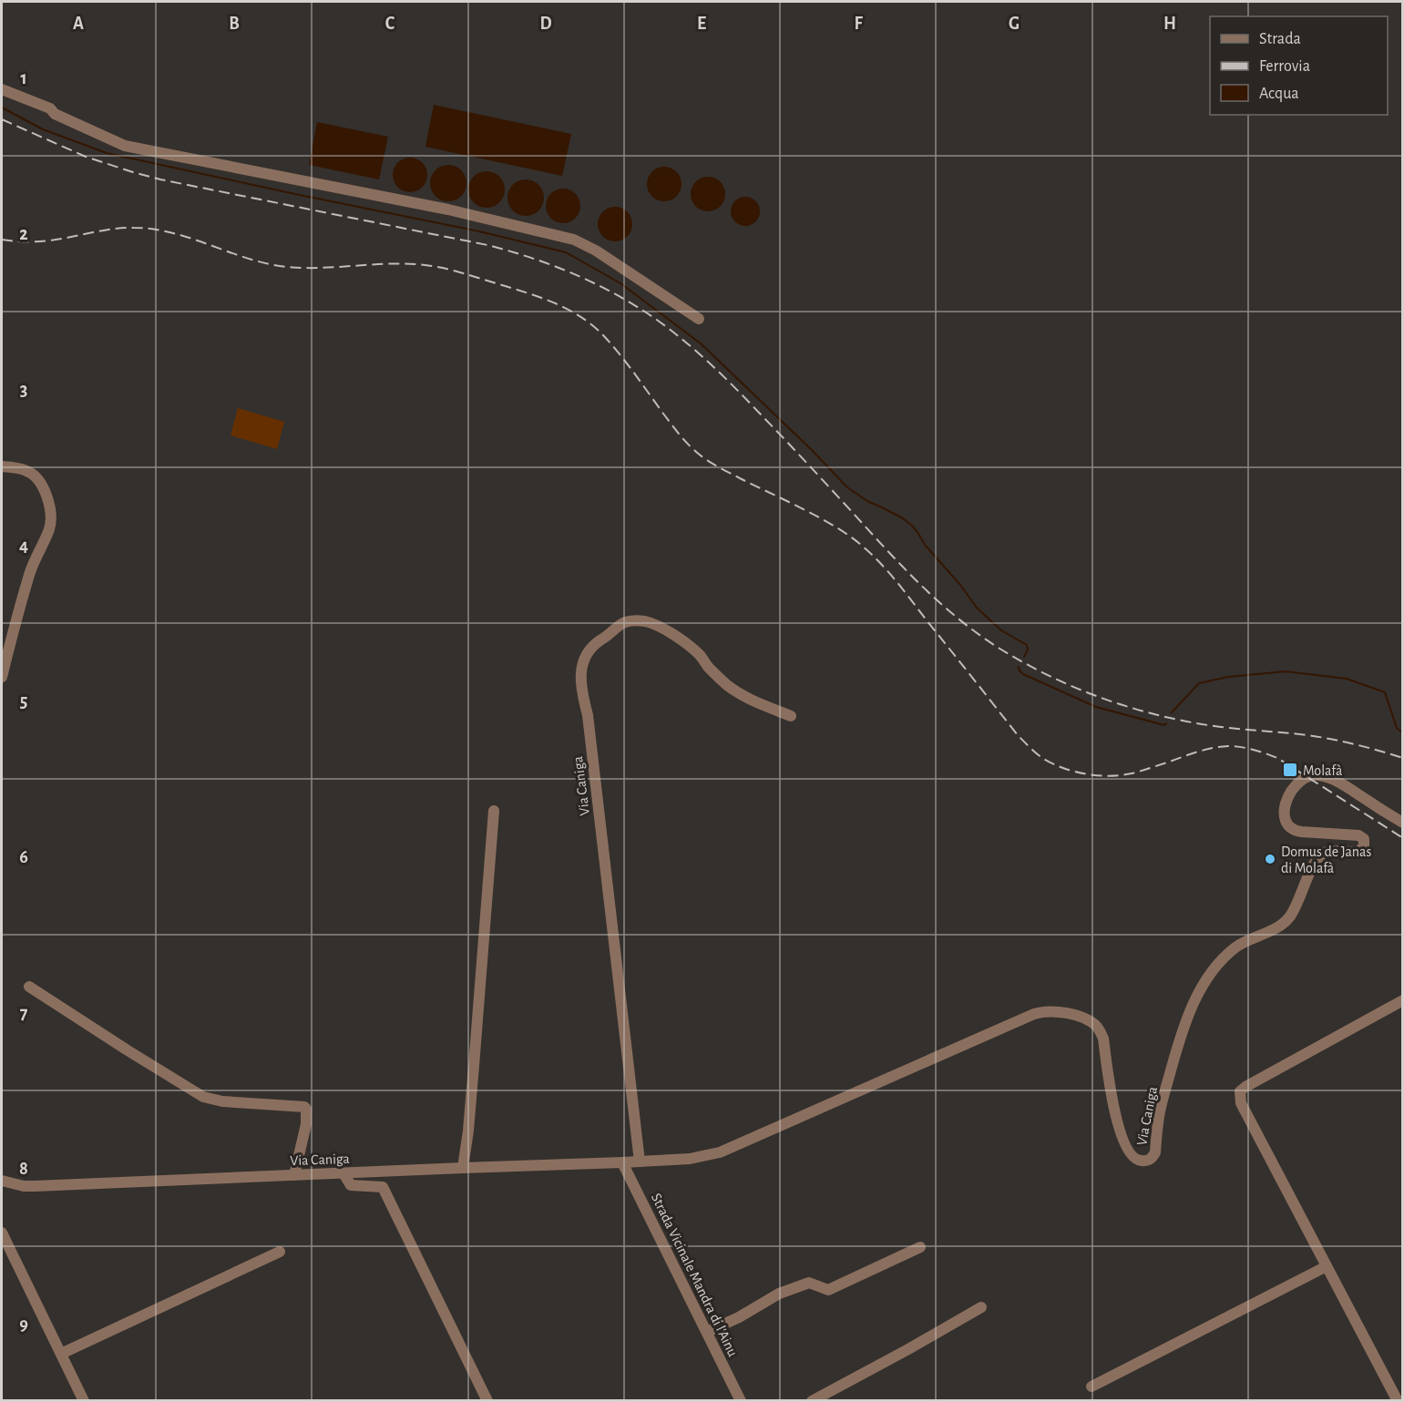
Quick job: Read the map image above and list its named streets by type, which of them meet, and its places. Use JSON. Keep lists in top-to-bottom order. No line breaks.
{"streets":{"street":["Via Caniga","Strada Vicinale Mandra di l'Ainu"]},"crossings":[["Via Caniga","Strada Vicinale Mandra di l'Ainu"]],"places":{"transit":["Molafà"],"other":["Domus de Janas di Molafà"]},"legend":["Strada","Ferrovia","Acqua"],"grid":{"columns":["A","B","C","D","E","F","G","H"],"rows":["1","2","3","4","5","6","7","8","9"]}}
